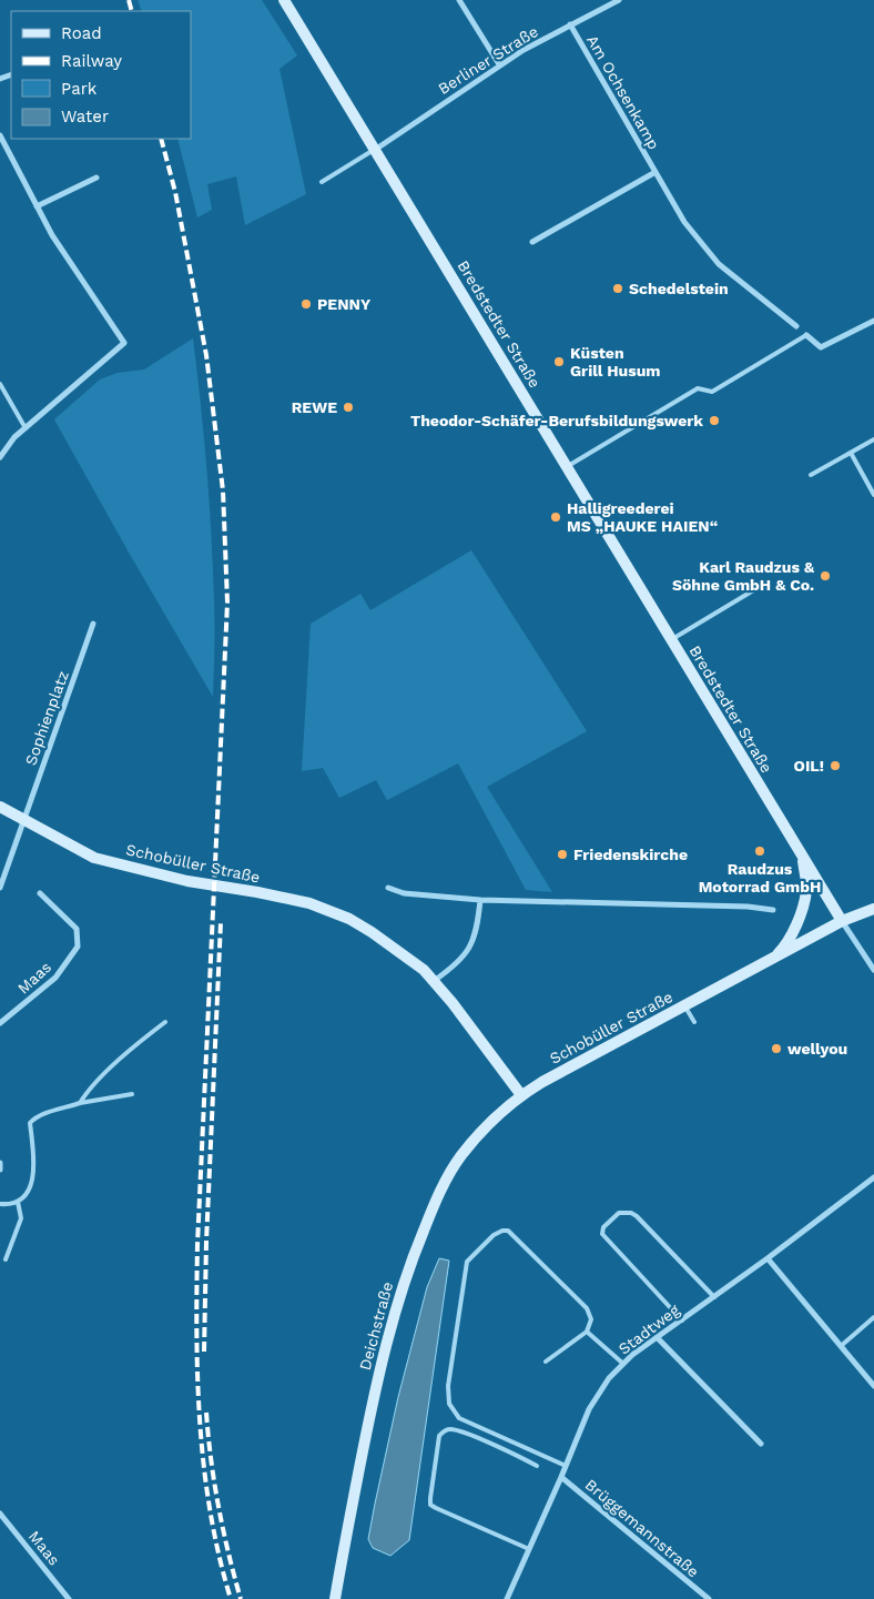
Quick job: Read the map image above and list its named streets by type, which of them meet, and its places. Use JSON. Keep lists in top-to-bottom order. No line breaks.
{"streets":{"main road":["Bredstedter Straße","Schobüller Straße","Deichstraße"],"street":["Berliner Straße","Am Ochsenkamp","Sophienplatz","Maas","Stadtweg","Brüggemannstraße"]},"crossings":[["Berliner Straße","Am Ochsenkamp"],["Berliner Straße","Bredstedter Straße"],["Bredstedter Straße","Schobüller Straße"],["Sophienplatz","Schobüller Straße"],["Schobüller Straße","Deichstraße"],["Stadtweg","Brüggemannstraße"]],"places":["Schedelstein","PENNY","Küsten Grill Husum","REWE","Theodor-Schäfer-Berufsbildungswerk","Halligreederei MS „HAUKE HAIEN“","Karl Raudzus & Söhne GmbH & Co.","OIL!","Raudzus Motorrad GmbH","Friedenskirche","wellyou"],"legend":["Road","Railway","Park","Water"]}
